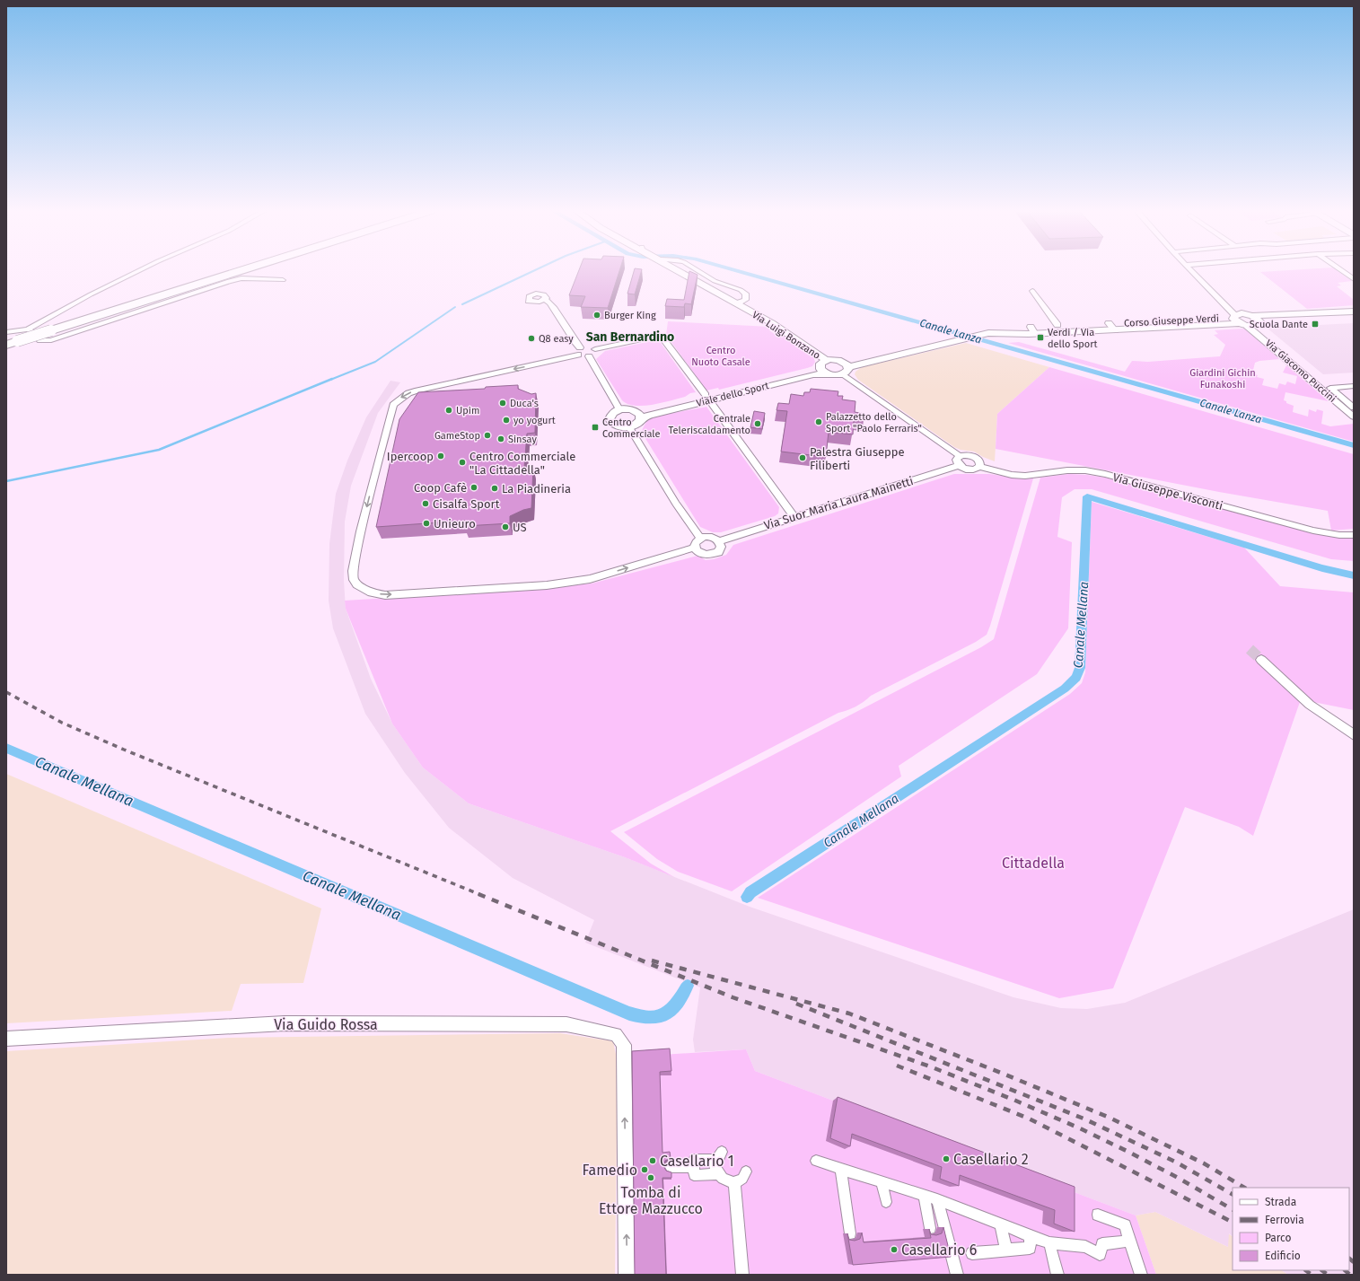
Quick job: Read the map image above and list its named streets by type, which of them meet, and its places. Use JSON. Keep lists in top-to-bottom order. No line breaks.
{"streets":{"street":["Corso Giuseppe Verdi","Via Luigi Bonzano","Via Giacomo Puccini","Viale dello Sport","Via Giuseppe Visconti","Via Suor Maria Laura Mainetti","Via Guido Rossa"]},"crossings":[["Corso Giuseppe Verdi","Via Giacomo Puccini"],["Corso Giuseppe Verdi","Viale dello Sport"],["Via Luigi Bonzano","Viale dello Sport"],["Via Giuseppe Visconti","Via Suor Maria Laura Mainetti"]],"districts":["San Bernardino"],"water":["Canale Lanza","Canale Mellana"],"parks":["Centro Nuoto Casale","Giardini Gichin Funakoshi","Cittadella"],"places":{"other":["Burger King","Q8 easy","Duca's","Upim","yo yogurt","Palazzetto dello Sport \"Paolo Ferraris\"","Centrale Teleriscaldamento","GameStop","Sinsay","Ipercoop","Palestra Giuseppe Filiberti","Centro Commerciale \"La Cittadella\"","Coop Cafè","La Piadineria","Cisalfa Sport","Unieuro","US","Casellario 2","Casellario 1","Famedio","Tomba di Ettore Mazzucco","Casellario 6"],"transit":["Scuola Dante","Verdi / Via dello Sport","Centro Commerciale"]},"legend":["Strada","Ferrovia","Parco","Edificio"]}
